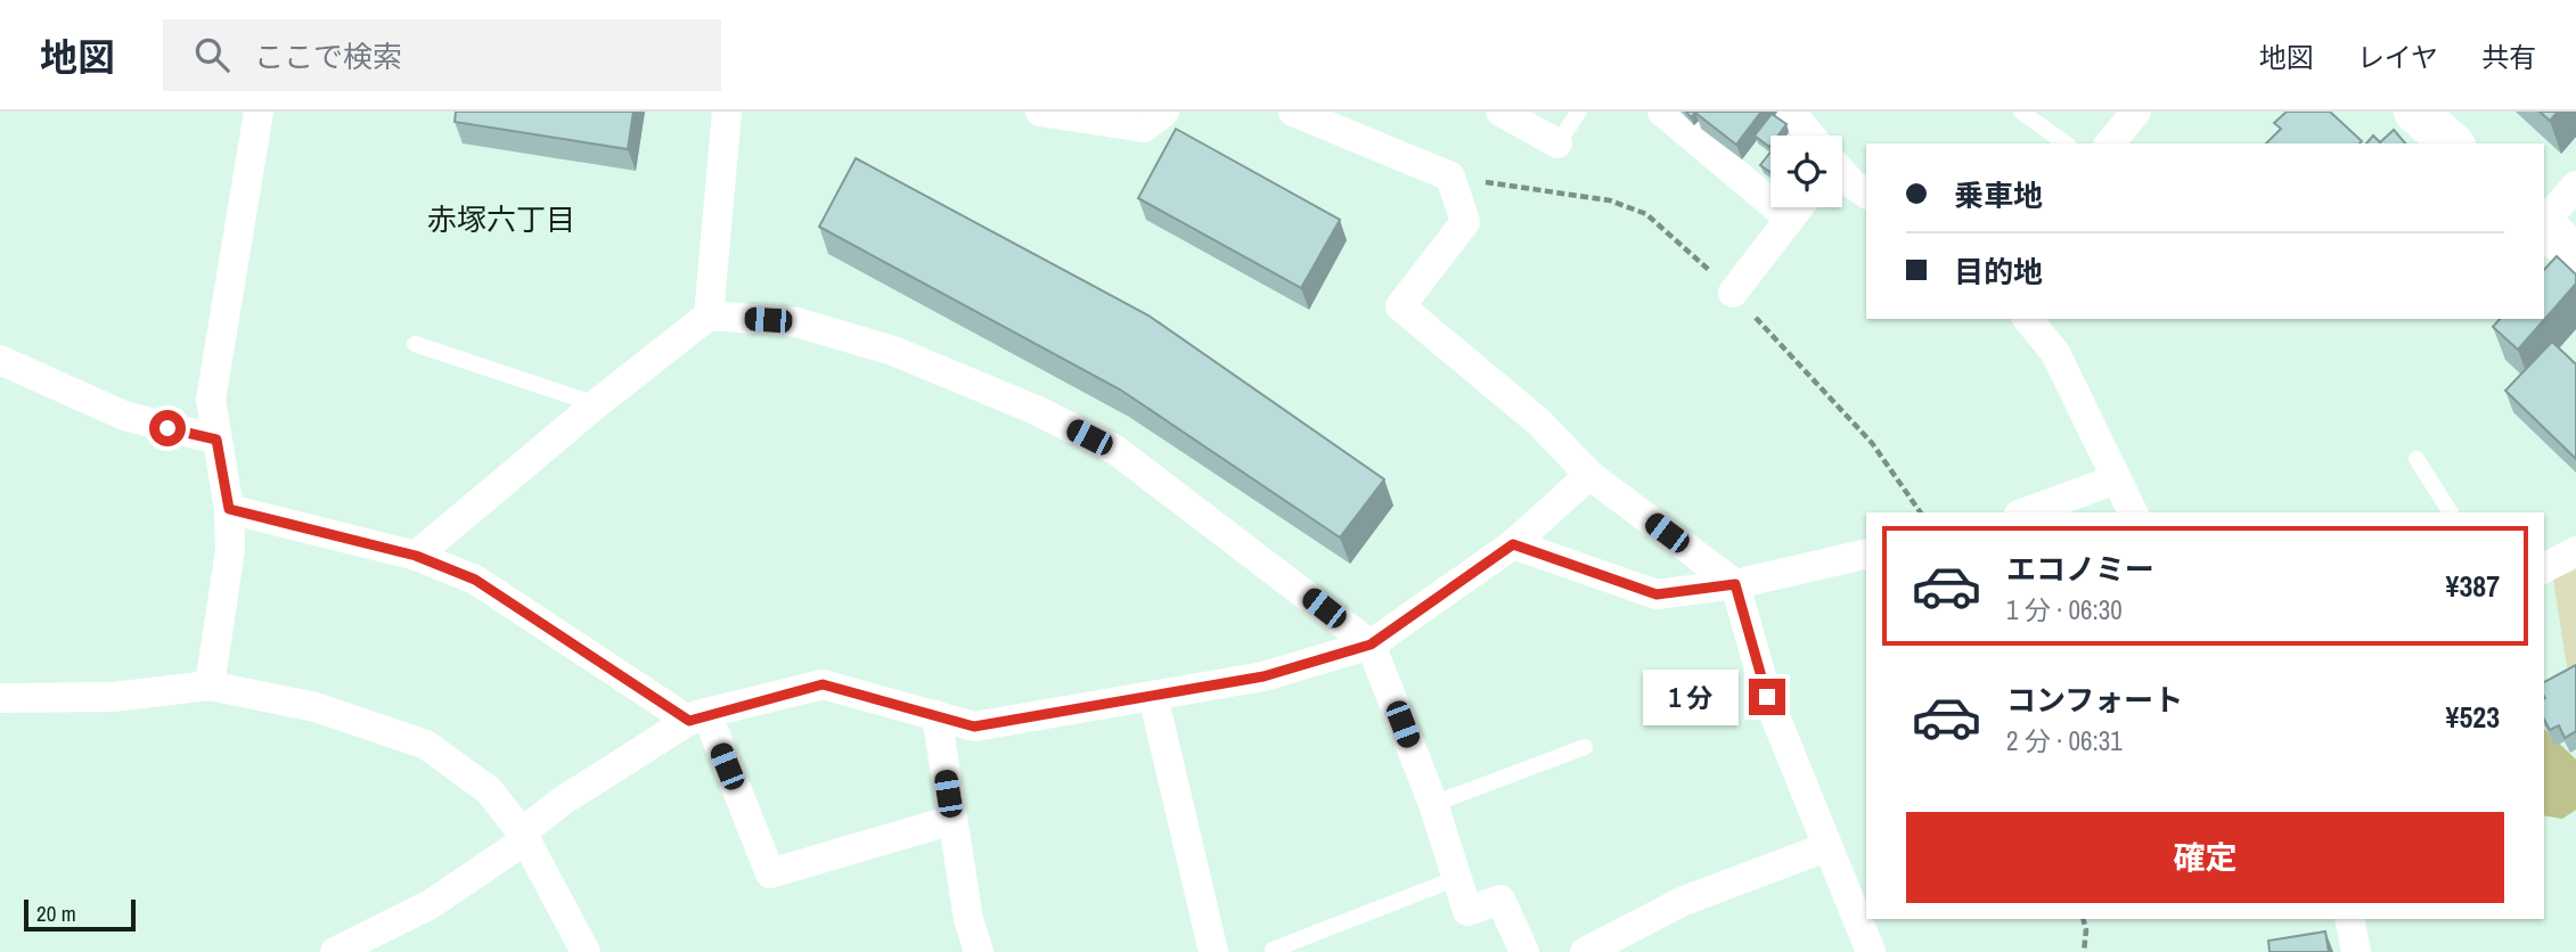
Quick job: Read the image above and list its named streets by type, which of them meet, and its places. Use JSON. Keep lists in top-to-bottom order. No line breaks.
{"districts":["赤塚六丁目"],"scale_bar":"20 m","page":{"header":"地図","search":"ここで検索","nav":["地図","レイヤ","共有"],"banner":["乗車地","目的地"],"list":[{"name":"エコノミー","note":"1 分 · 06:30","value":"¥387"},{"name":"コンフォート","note":"2 分 · 06:31","value":"¥523"}],"bubble":"1 分","buttons":"確定","scale":"20 m"}}
